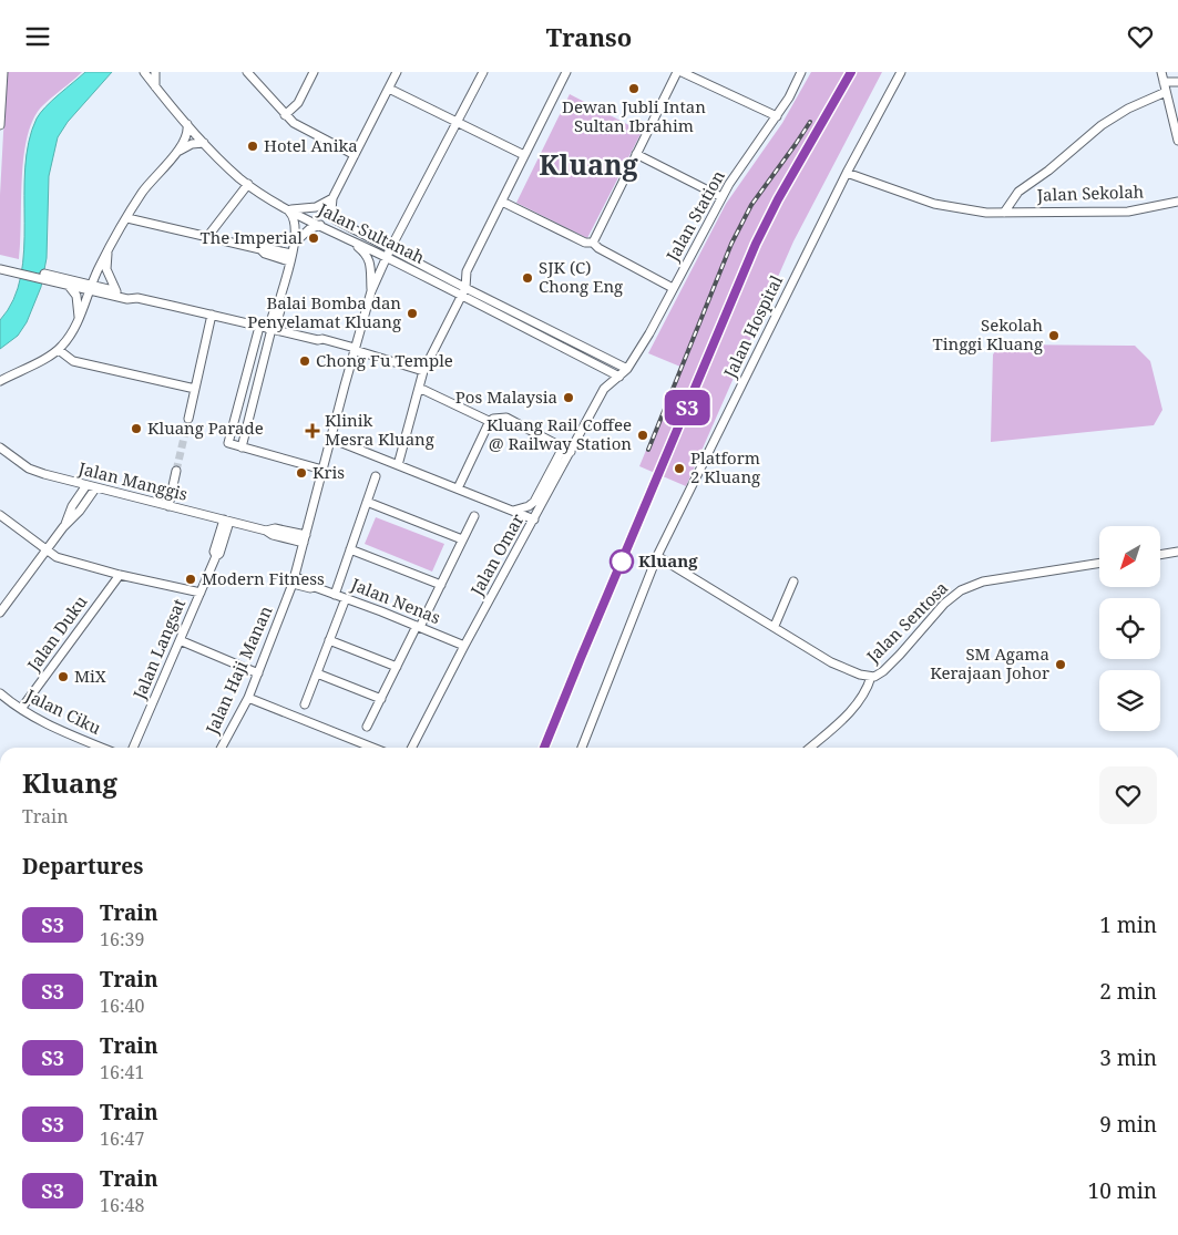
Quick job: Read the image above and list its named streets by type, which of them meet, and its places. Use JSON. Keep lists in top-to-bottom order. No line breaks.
{"streets":{"street":["Jalan Sekolah","Jalan Station","Jalan Sultanah","Jalan Hospital","Jalan Manggis","Jalan Omar","Jalan Nenas","Jalan Sentosa","Jalan Duku","Jalan Langsat","Jalan Haji Manan","Jalan Ciku"]},"crossings":[["Jalan Sekolah","Jalan Hospital"],["Jalan Station","Jalan Sultanah"],["Jalan Station","Jalan Omar"],["Jalan Sultanah","Jalan Omar"],["Jalan Sultanah","Jalan Haji Manan"],["Jalan Hospital","Jalan Sentosa"],["Jalan Manggis","Jalan Langsat"],["Jalan Manggis","Jalan Haji Manan"],["Jalan Omar","Jalan Nenas"],["Jalan Nenas","Jalan Haji Manan"],["Jalan Duku","Jalan Ciku"]],"districts":["Kluang"],"places":{"other":["Dewan Jubli Intan Sultan Ibrahim","Hotel Anika","The Imperial","SJK (C) Chong Eng","Balai Bomba dan Penyelamat Kluang","Sekolah Tinggi Kluang","Chong Fu Temple","Pos Malaysia","Kluang Parade","Kluang Rail Coffee @ Railway Station","Platform 2 Kluang","Kris","Kluang","Modern Fitness","SM Agama Kerajaan Johor","MiX"],"health":["Klinik Mesra Kluang"]},"north":"bottom left","page":{"header":"Transo","on_map":"S3","heading":[["Kluang","Train"],"Departures"],"list":[{"mark":"S3","name":"Train","note":"16:39","value":"1 min"},{"mark":"S3","name":"Train","note":"16:40","value":"2 min"},{"mark":"S3","name":"Train","note":"16:41","value":"3 min"},{"mark":"S3","name":"Train","note":"16:47","value":"9 min"},{"mark":"S3","name":"Train","note":"16:48","value":"10 min"}]}}
